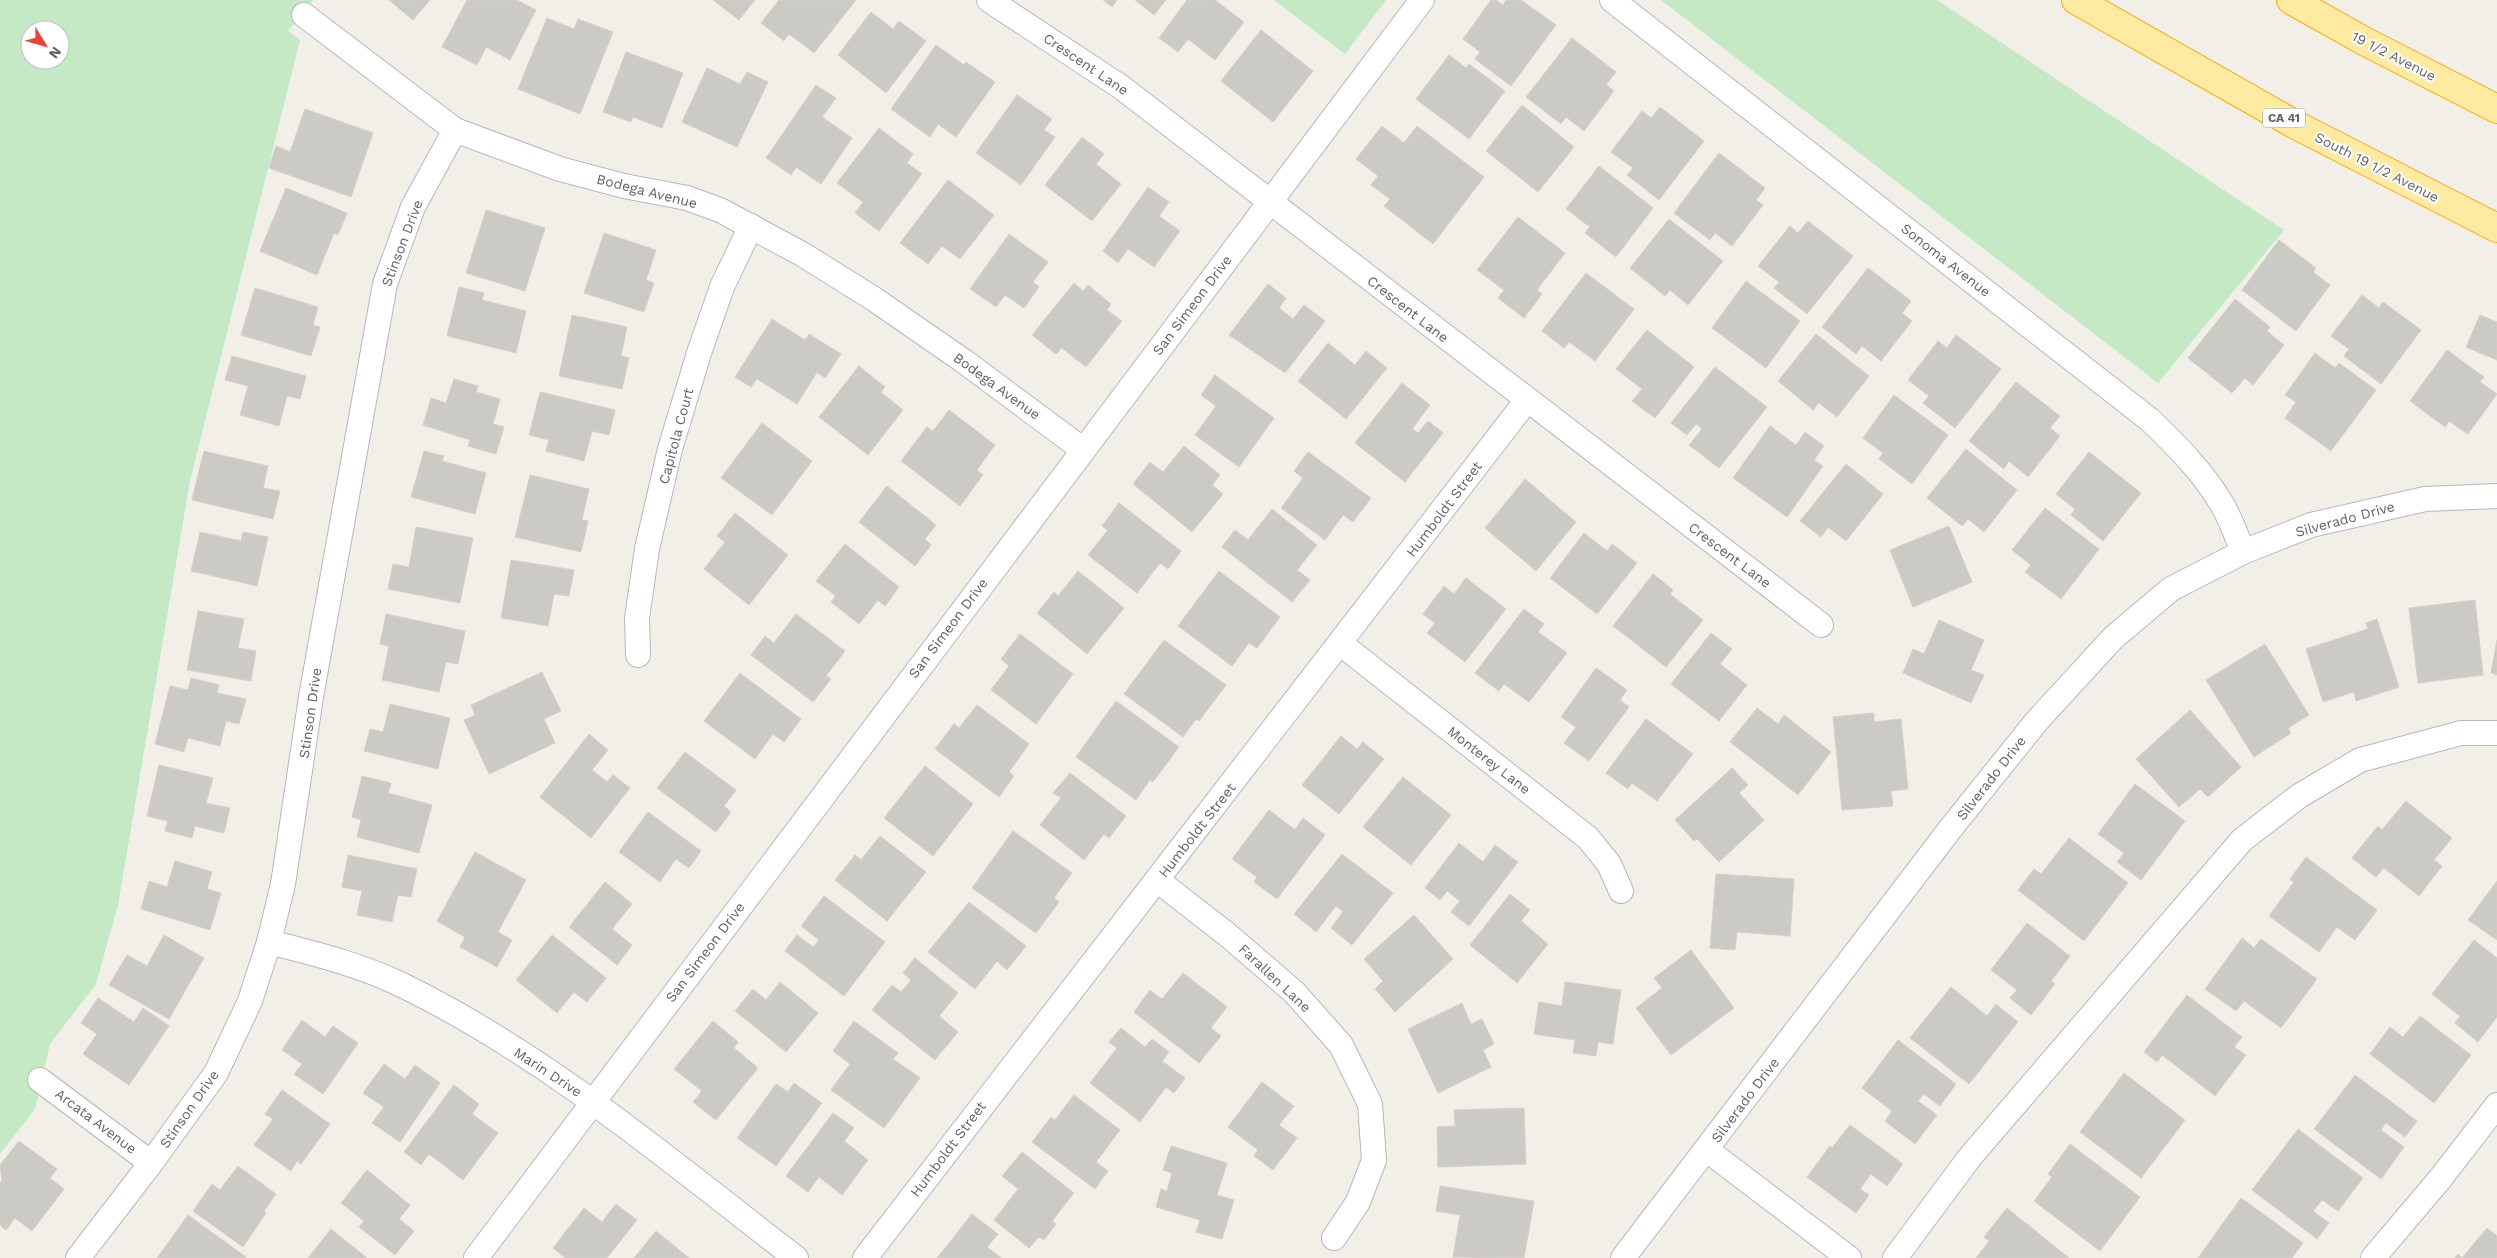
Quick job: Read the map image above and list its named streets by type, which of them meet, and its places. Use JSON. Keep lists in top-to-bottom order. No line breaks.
{"streets":{"highway":["19 1/2 Avenue","CA 41","South 19 1/2 Avenue"],"street":["Crescent Lane","Bodega Avenue","Stinson Drive","Sonoma Avenue","San Simeon Drive","Capitola Court","Humboldt Street","Silverado Drive","Monterey Lane","Farallen Lane","Marin Drive","Arcata Avenue"]},"crossings":[["Crescent Lane","San Simeon Drive"],["Crescent Lane","Humboldt Street"],["Bodega Avenue","Stinson Drive"],["Bodega Avenue","San Simeon Drive"],["Bodega Avenue","Capitola Court"],["Stinson Drive","Marin Drive"],["Stinson Drive","Arcata Avenue"],["Sonoma Avenue","Silverado Drive"],["San Simeon Drive","Marin Drive"],["Humboldt Street","Monterey Lane"],["Humboldt Street","Farallen Lane"]],"north":"bottom right"}
